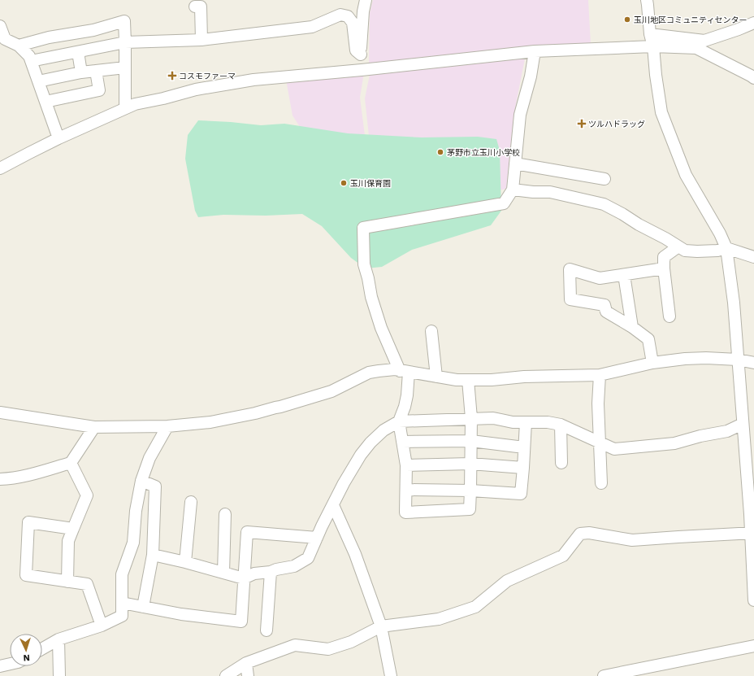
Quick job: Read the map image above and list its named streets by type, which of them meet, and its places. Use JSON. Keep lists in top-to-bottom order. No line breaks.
{"places":{"other":["玉川地区コミュニティセンター","茅野市立玉川小学校","玉川保育園"],"health":["コスモファーマ","ツルハドラッグ"]},"north":"bottom"}
